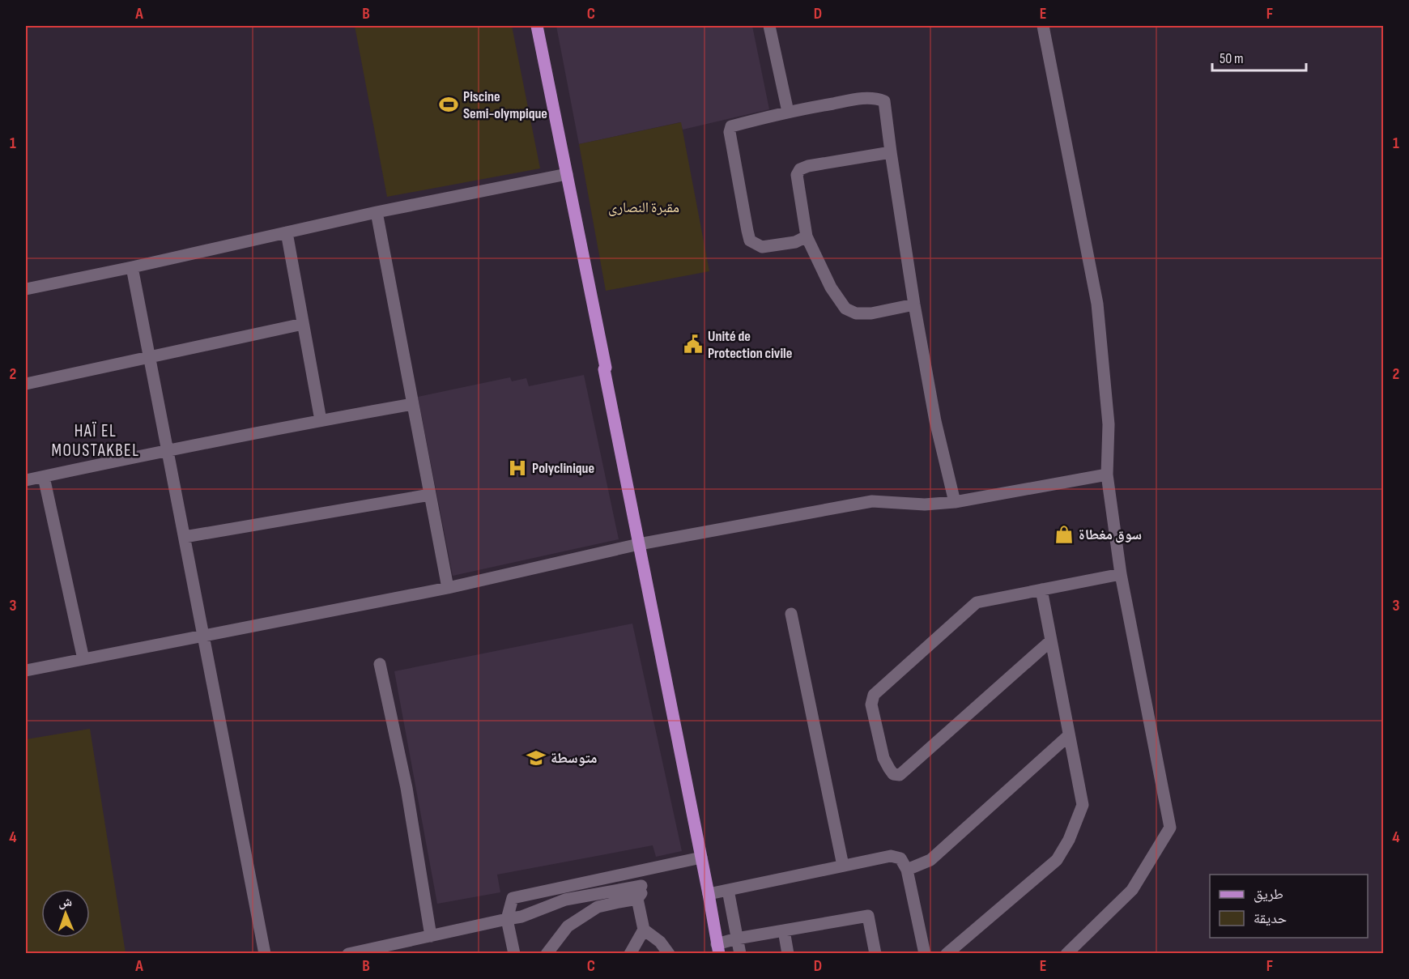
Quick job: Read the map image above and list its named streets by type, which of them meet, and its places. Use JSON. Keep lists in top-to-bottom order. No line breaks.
{"districts":["HAÏ EL MOUSTAKBEL"],"parks":["مقبرة النصارى"],"places":{"sports":["Piscine Semi-olympique"],"public building":["Unité de Protection civile"],"hospital":["Polyclinique"],"shop":["سوق مغطاة"],"school or university":["متوسطة"]},"legend":["طريق","حديقة"],"scale_bar":"50 m","north":"top","grid":{"columns":["A","B","C","D","E","F"],"rows":["1","2","3","4"]}}
